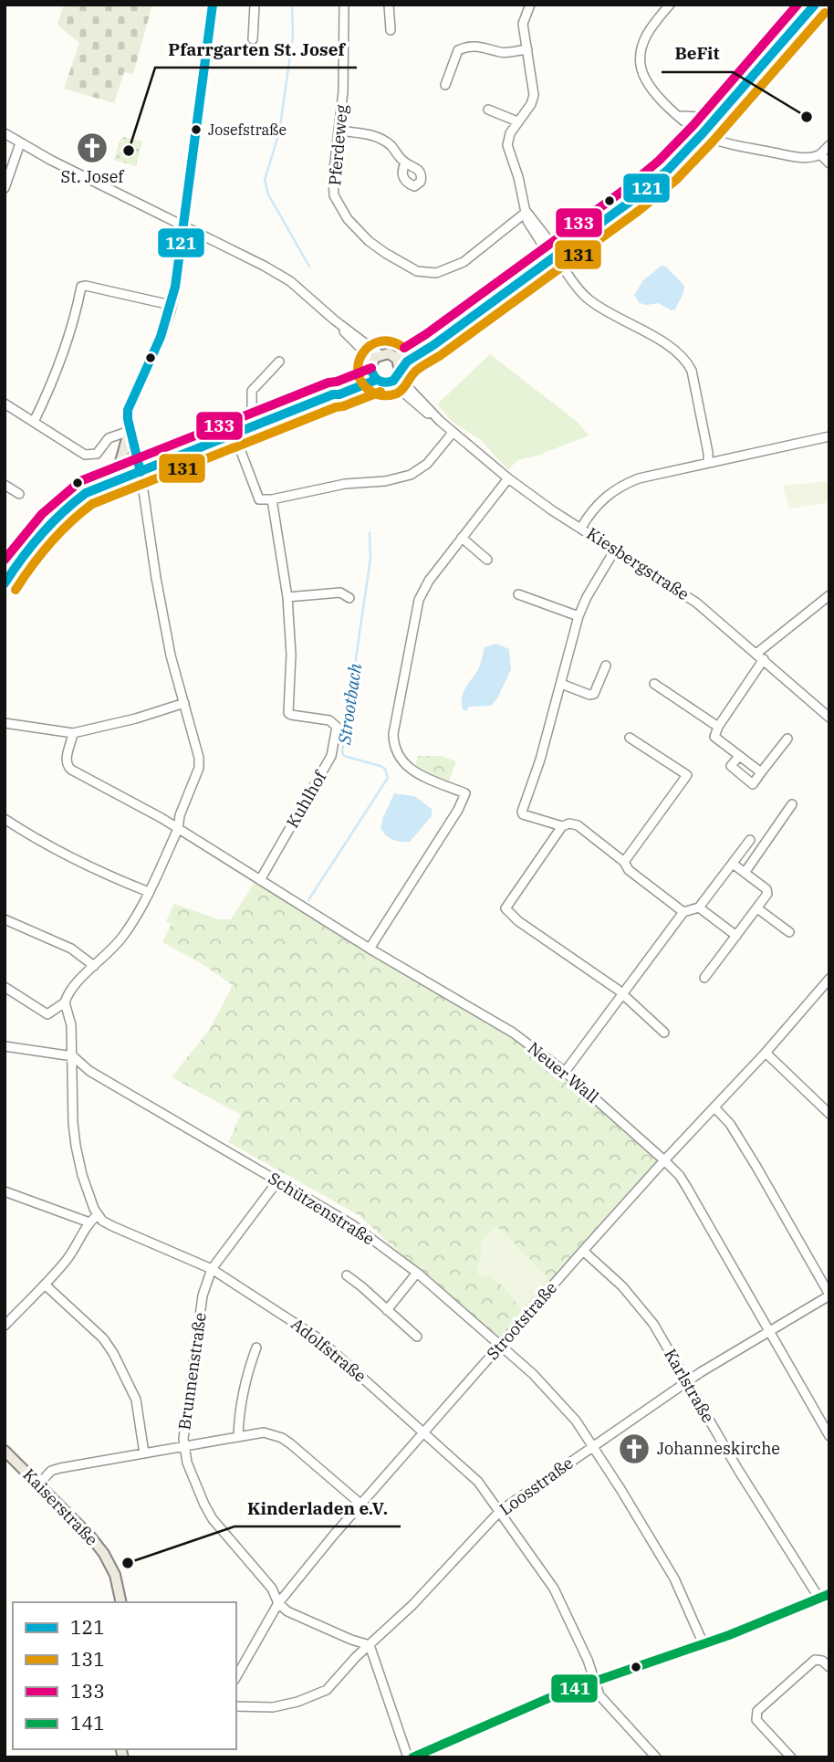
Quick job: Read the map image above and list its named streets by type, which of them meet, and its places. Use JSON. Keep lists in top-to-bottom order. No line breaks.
{"streets":{"main road":["Kaiserstraße"],"street":["Pferdeweg","Kiesbergstraße","Kuhlhof","Neuer Wall","Schützenstraße","Strootstraße","Adolfstraße","Brunnenstraße","Karlstraße","Loosstraße"]},"crossings":[["Kuhlhof","Neuer Wall"],["Neuer Wall","Strootstraße"],["Neuer Wall","Loosstraße"],["Schützenstraße","Strootstraße"],["Schützenstraße","Brunnenstraße"],["Schützenstraße","Loosstraße"],["Strootstraße","Adolfstraße"],["Strootstraße","Brunnenstraße"],["Strootstraße","Karlstraße"],["Adolfstraße","Brunnenstraße"],["Adolfstraße","Loosstraße"],["Brunnenstraße","Loosstraße"],["Karlstraße","Loosstraße"]],"water":["Strootbach"],"places":{"other":["BeFit","Josefstraße","Pfarrgarten St. Josef","Kinderladen e.V."],"church":["St. Josef","Johanneskirche"]},"lines":["transit line 121","transit line 133","transit line 131","transit line 141"],"legend":["121","131","133","141"]}
